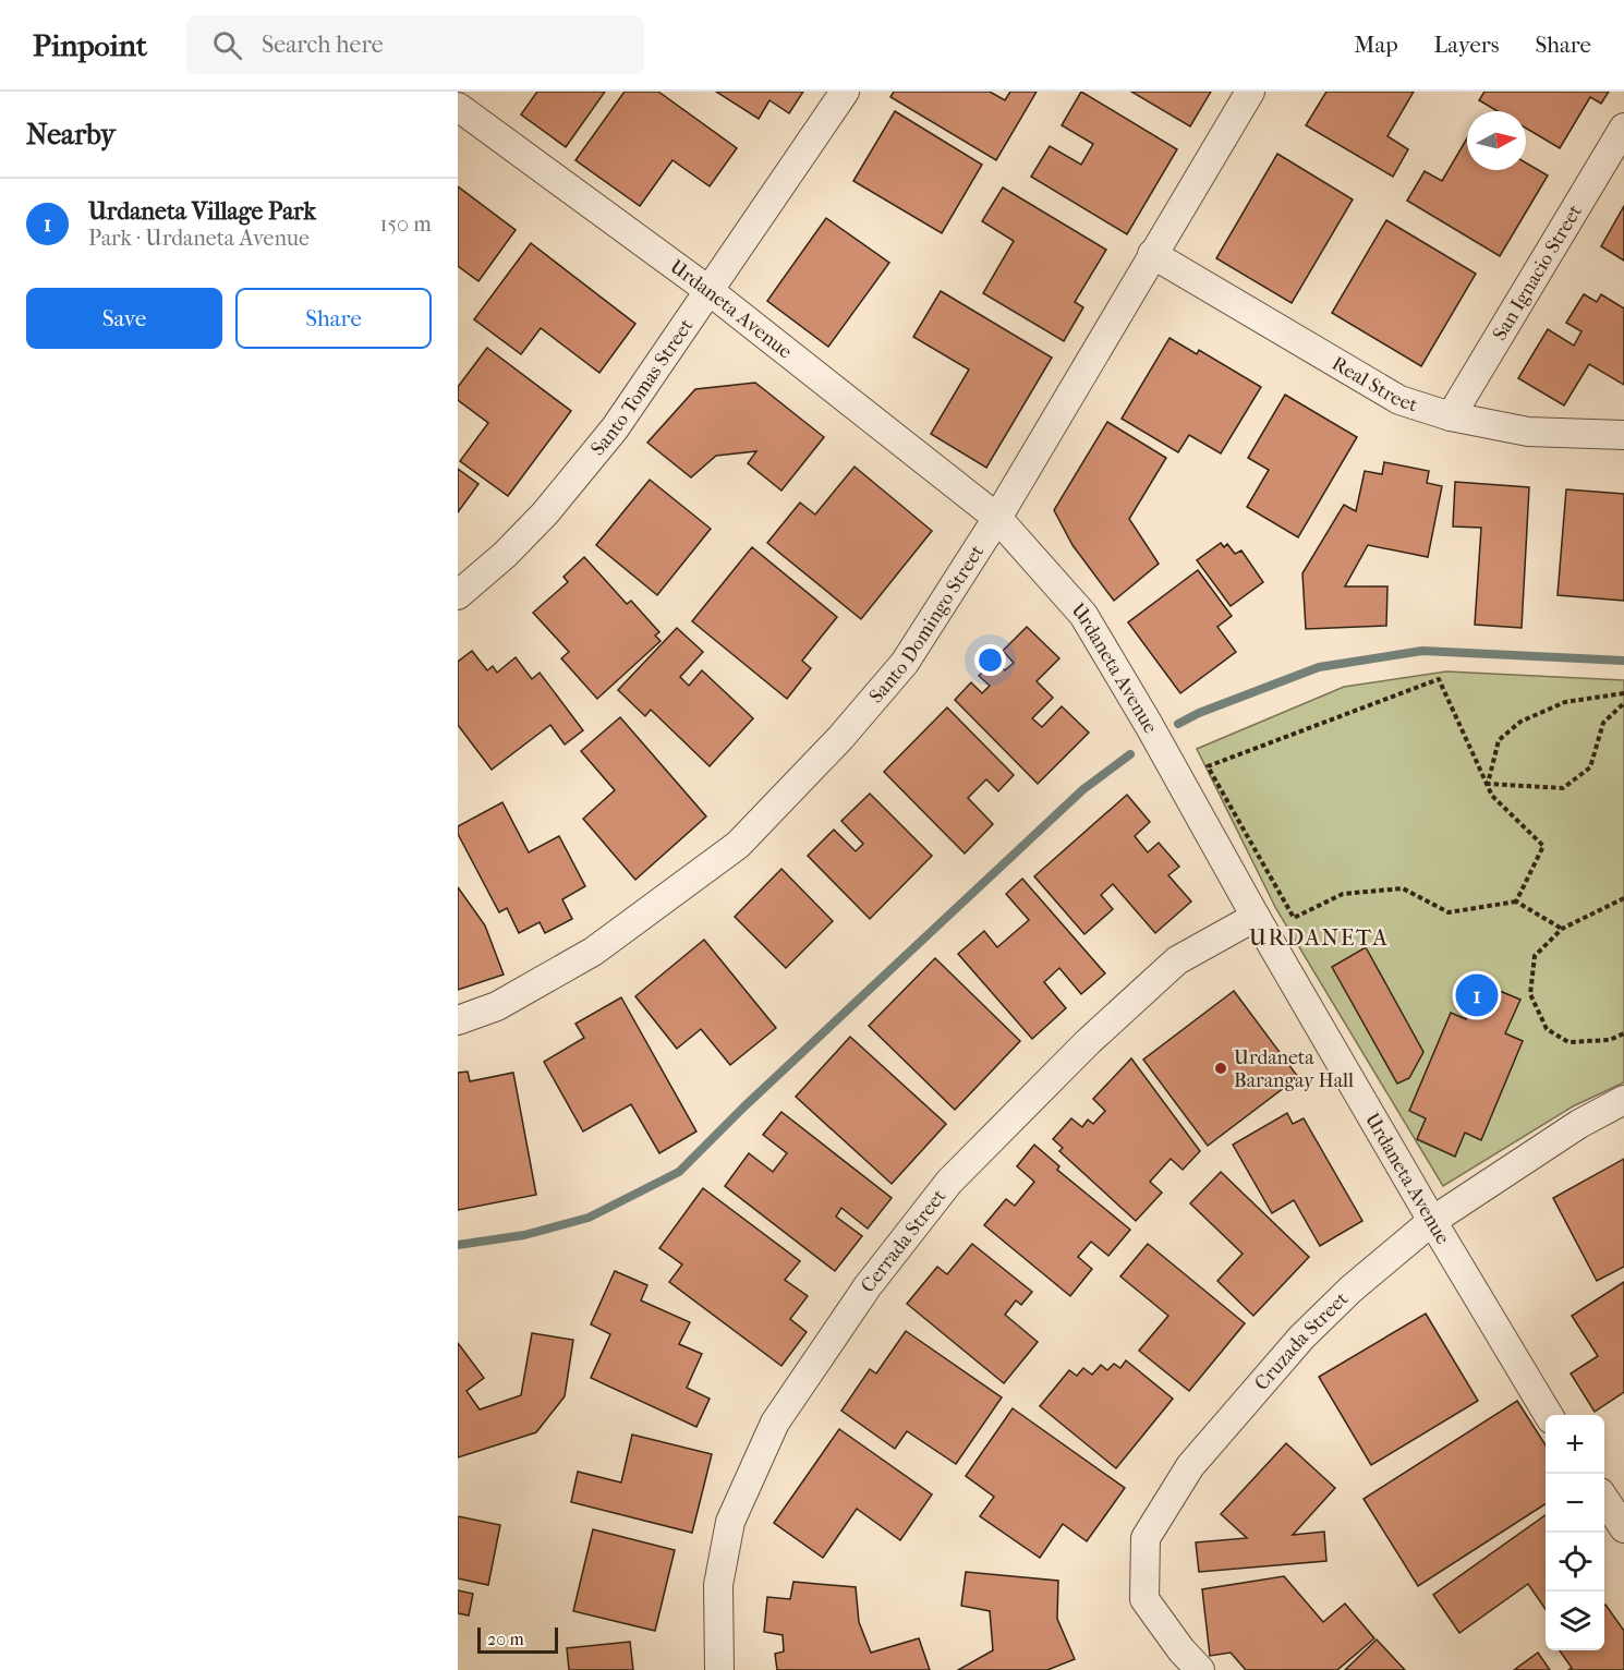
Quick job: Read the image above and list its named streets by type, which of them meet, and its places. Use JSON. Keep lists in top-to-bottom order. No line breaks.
{"streets":{"street":["San Ignacio Street","Urdaneta Avenue","Real Street","Santo Tomas Street","Santo Domingo Street","Cerrada Street","Cruzada Street"]},"crossings":[["San Ignacio Street","Real Street"],["Urdaneta Avenue","Santo Tomas Street"],["Urdaneta Avenue","Santo Domingo Street"],["Urdaneta Avenue","Cerrada Street"],["Urdaneta Avenue","Cruzada Street"],["Real Street","Santo Domingo Street"]],"districts":["URDANETA"],"places":["Urdaneta Barangay Hall"],"scale_bar":"20 m","north":"right","page":{"header":"Pinpoint","search":"Search here","nav":["Map","Layers","Share"],"heading":"Nearby","list":[{"mark":"1","name":"Urdaneta Village Park","note":"Park · Urdaneta Avenue","value":"150 m"}],"buttons":["Save","Share"],"pins":"1","map_buttons":["+","−"],"scale":"20 m"}}
